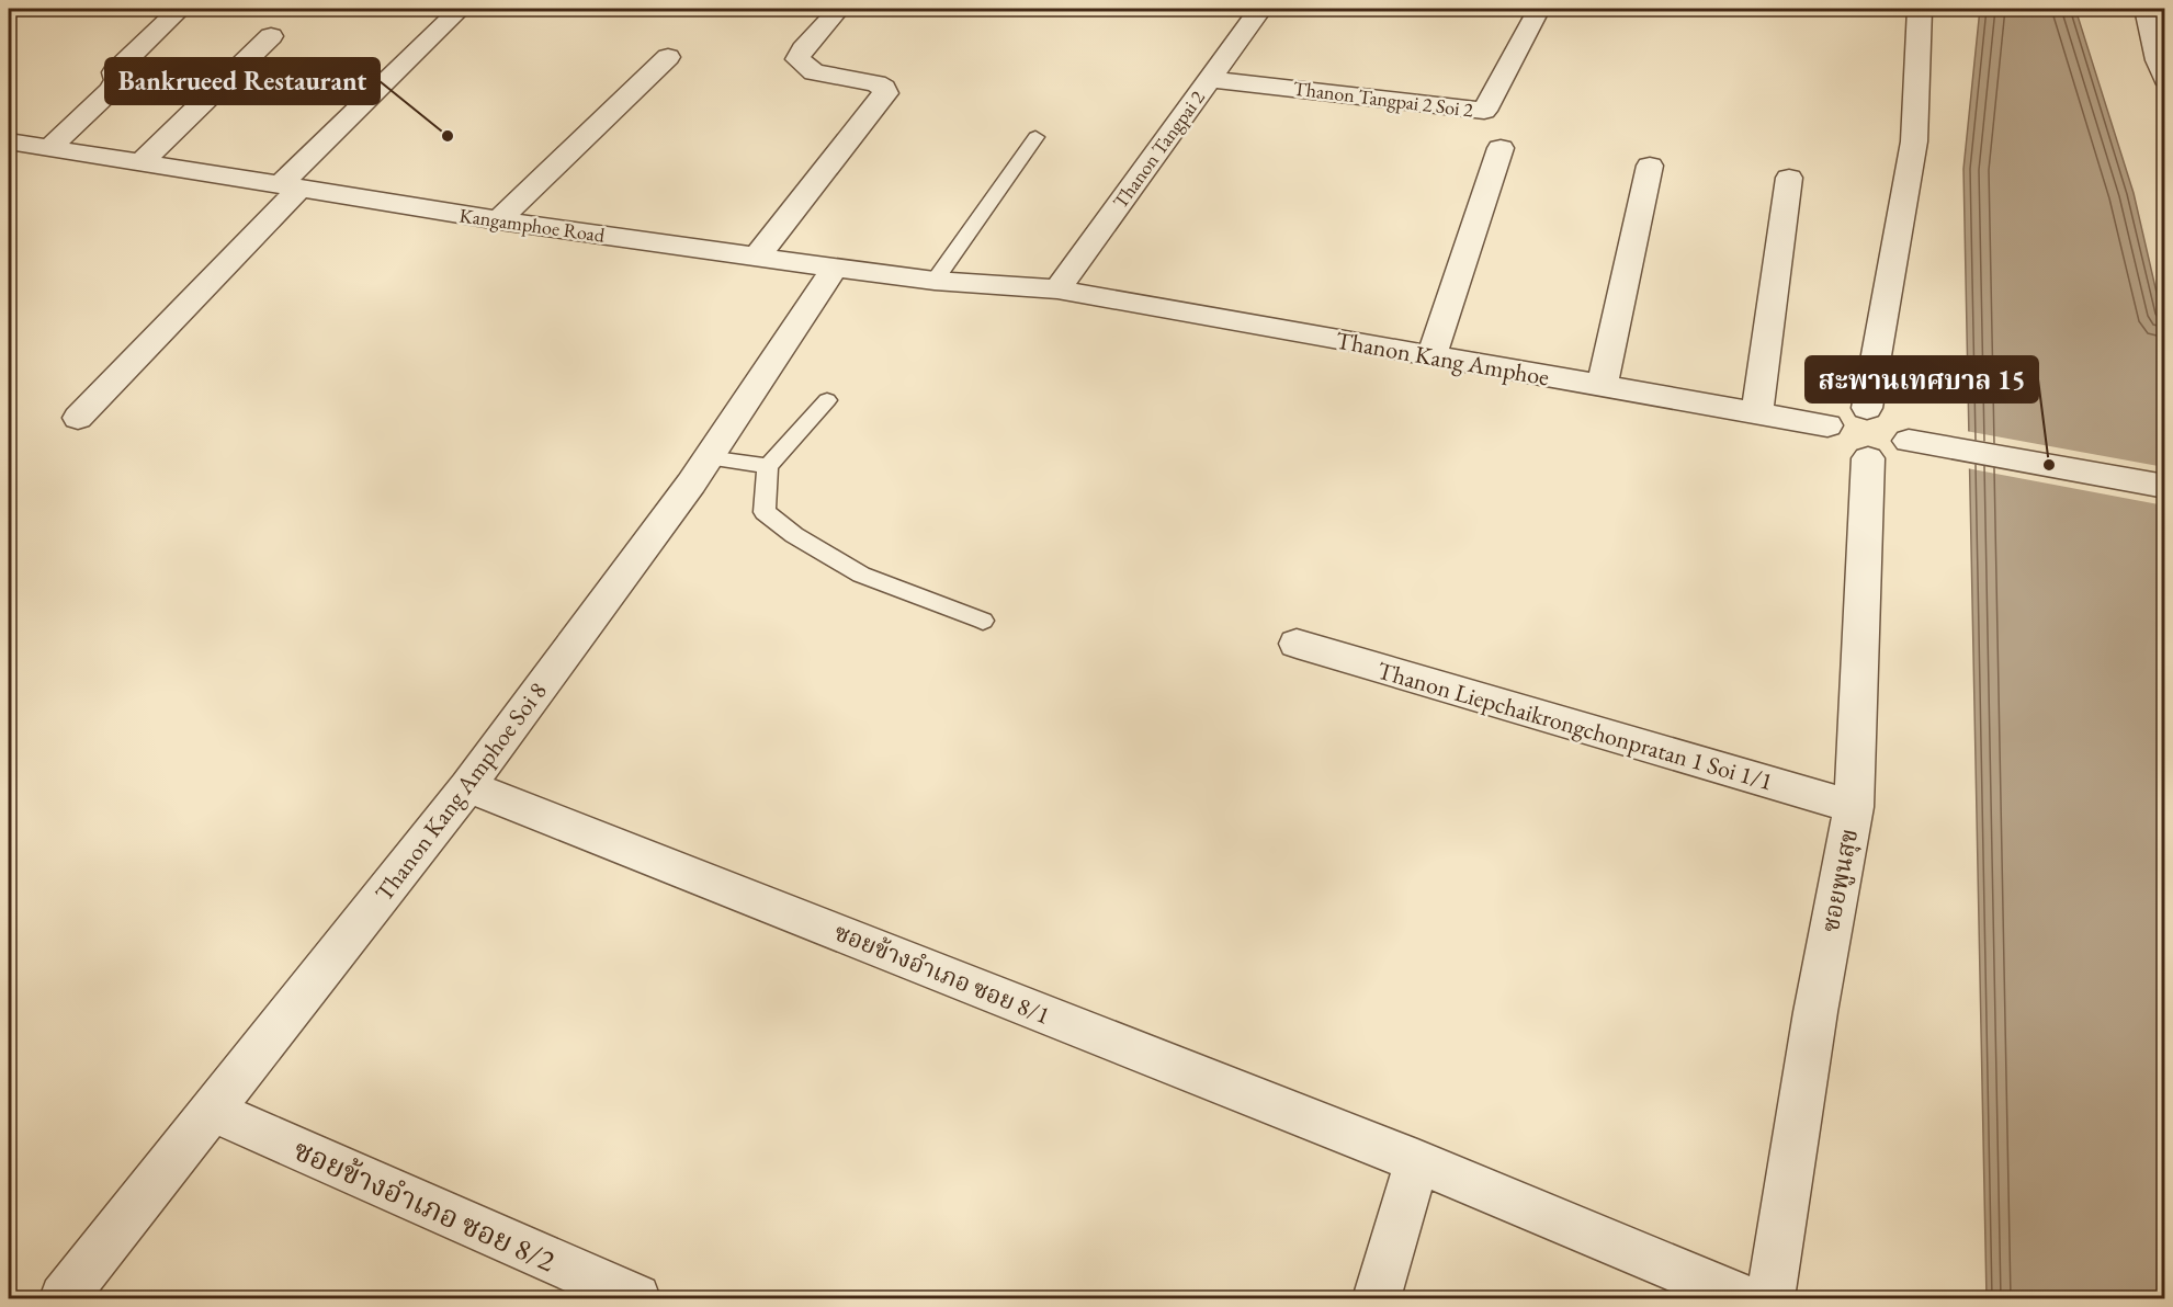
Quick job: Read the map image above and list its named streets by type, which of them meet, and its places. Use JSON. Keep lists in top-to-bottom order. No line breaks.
{"streets":{"street":["Thanon Tangpai 2 Soi 2","Thanon Tangpai 2","Kangamphoe Road","Thanon Kang Amphoe","Thanon Liepchaikrongchonpratan 1 Soi 1/1","Thanon Kang Amphoe Soi 8","ซอยพูนสุข","ซอยข้างอำเภอ ซอย 8/1","ซอยข้างอำเภอ ซอย 8/2"]},"crossings":[["Thanon Tangpai 2 Soi 2","Thanon Tangpai 2"],["Thanon Tangpai 2","Kangamphoe Road"],["Thanon Tangpai 2","Thanon Kang Amphoe"],["Kangamphoe Road","Thanon Kang Amphoe"],["Kangamphoe Road","Thanon Kang Amphoe Soi 8"],["Thanon Liepchaikrongchonpratan 1 Soi 1/1","ซอยพูนสุข"],["Thanon Kang Amphoe Soi 8","ซอยข้างอำเภอ ซอย 8/1"],["Thanon Kang Amphoe Soi 8","ซอยข้างอำเภอ ซอย 8/2"]],"places":["Bankrueed Restaurant","สะพานเทศบาล 15"]}
